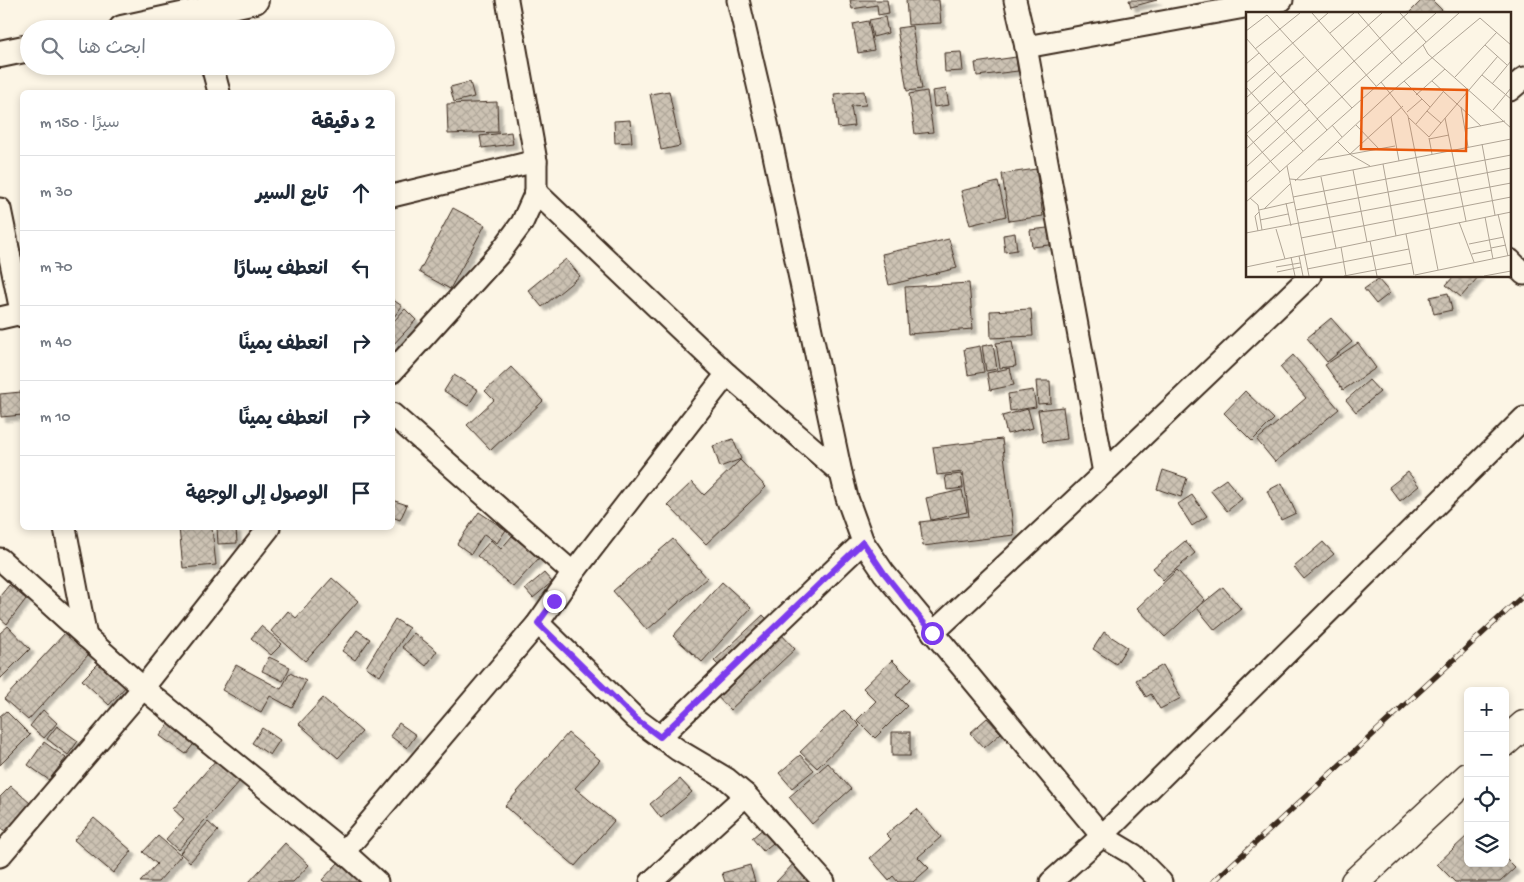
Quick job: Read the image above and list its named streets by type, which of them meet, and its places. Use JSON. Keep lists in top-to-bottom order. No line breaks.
{"page":{"search":"ابحث هنا","heading":["2 دقيقة","سيرًا · 150 m"],"list":[["تابع السير","30 m"],["انعطف يسارًا","70 m"],["انعطف يمينًا","40 m"],["انعطف يمينًا","10 m"],"الوصول إلى الوجهة"],"map_buttons":["+","−"]}}
